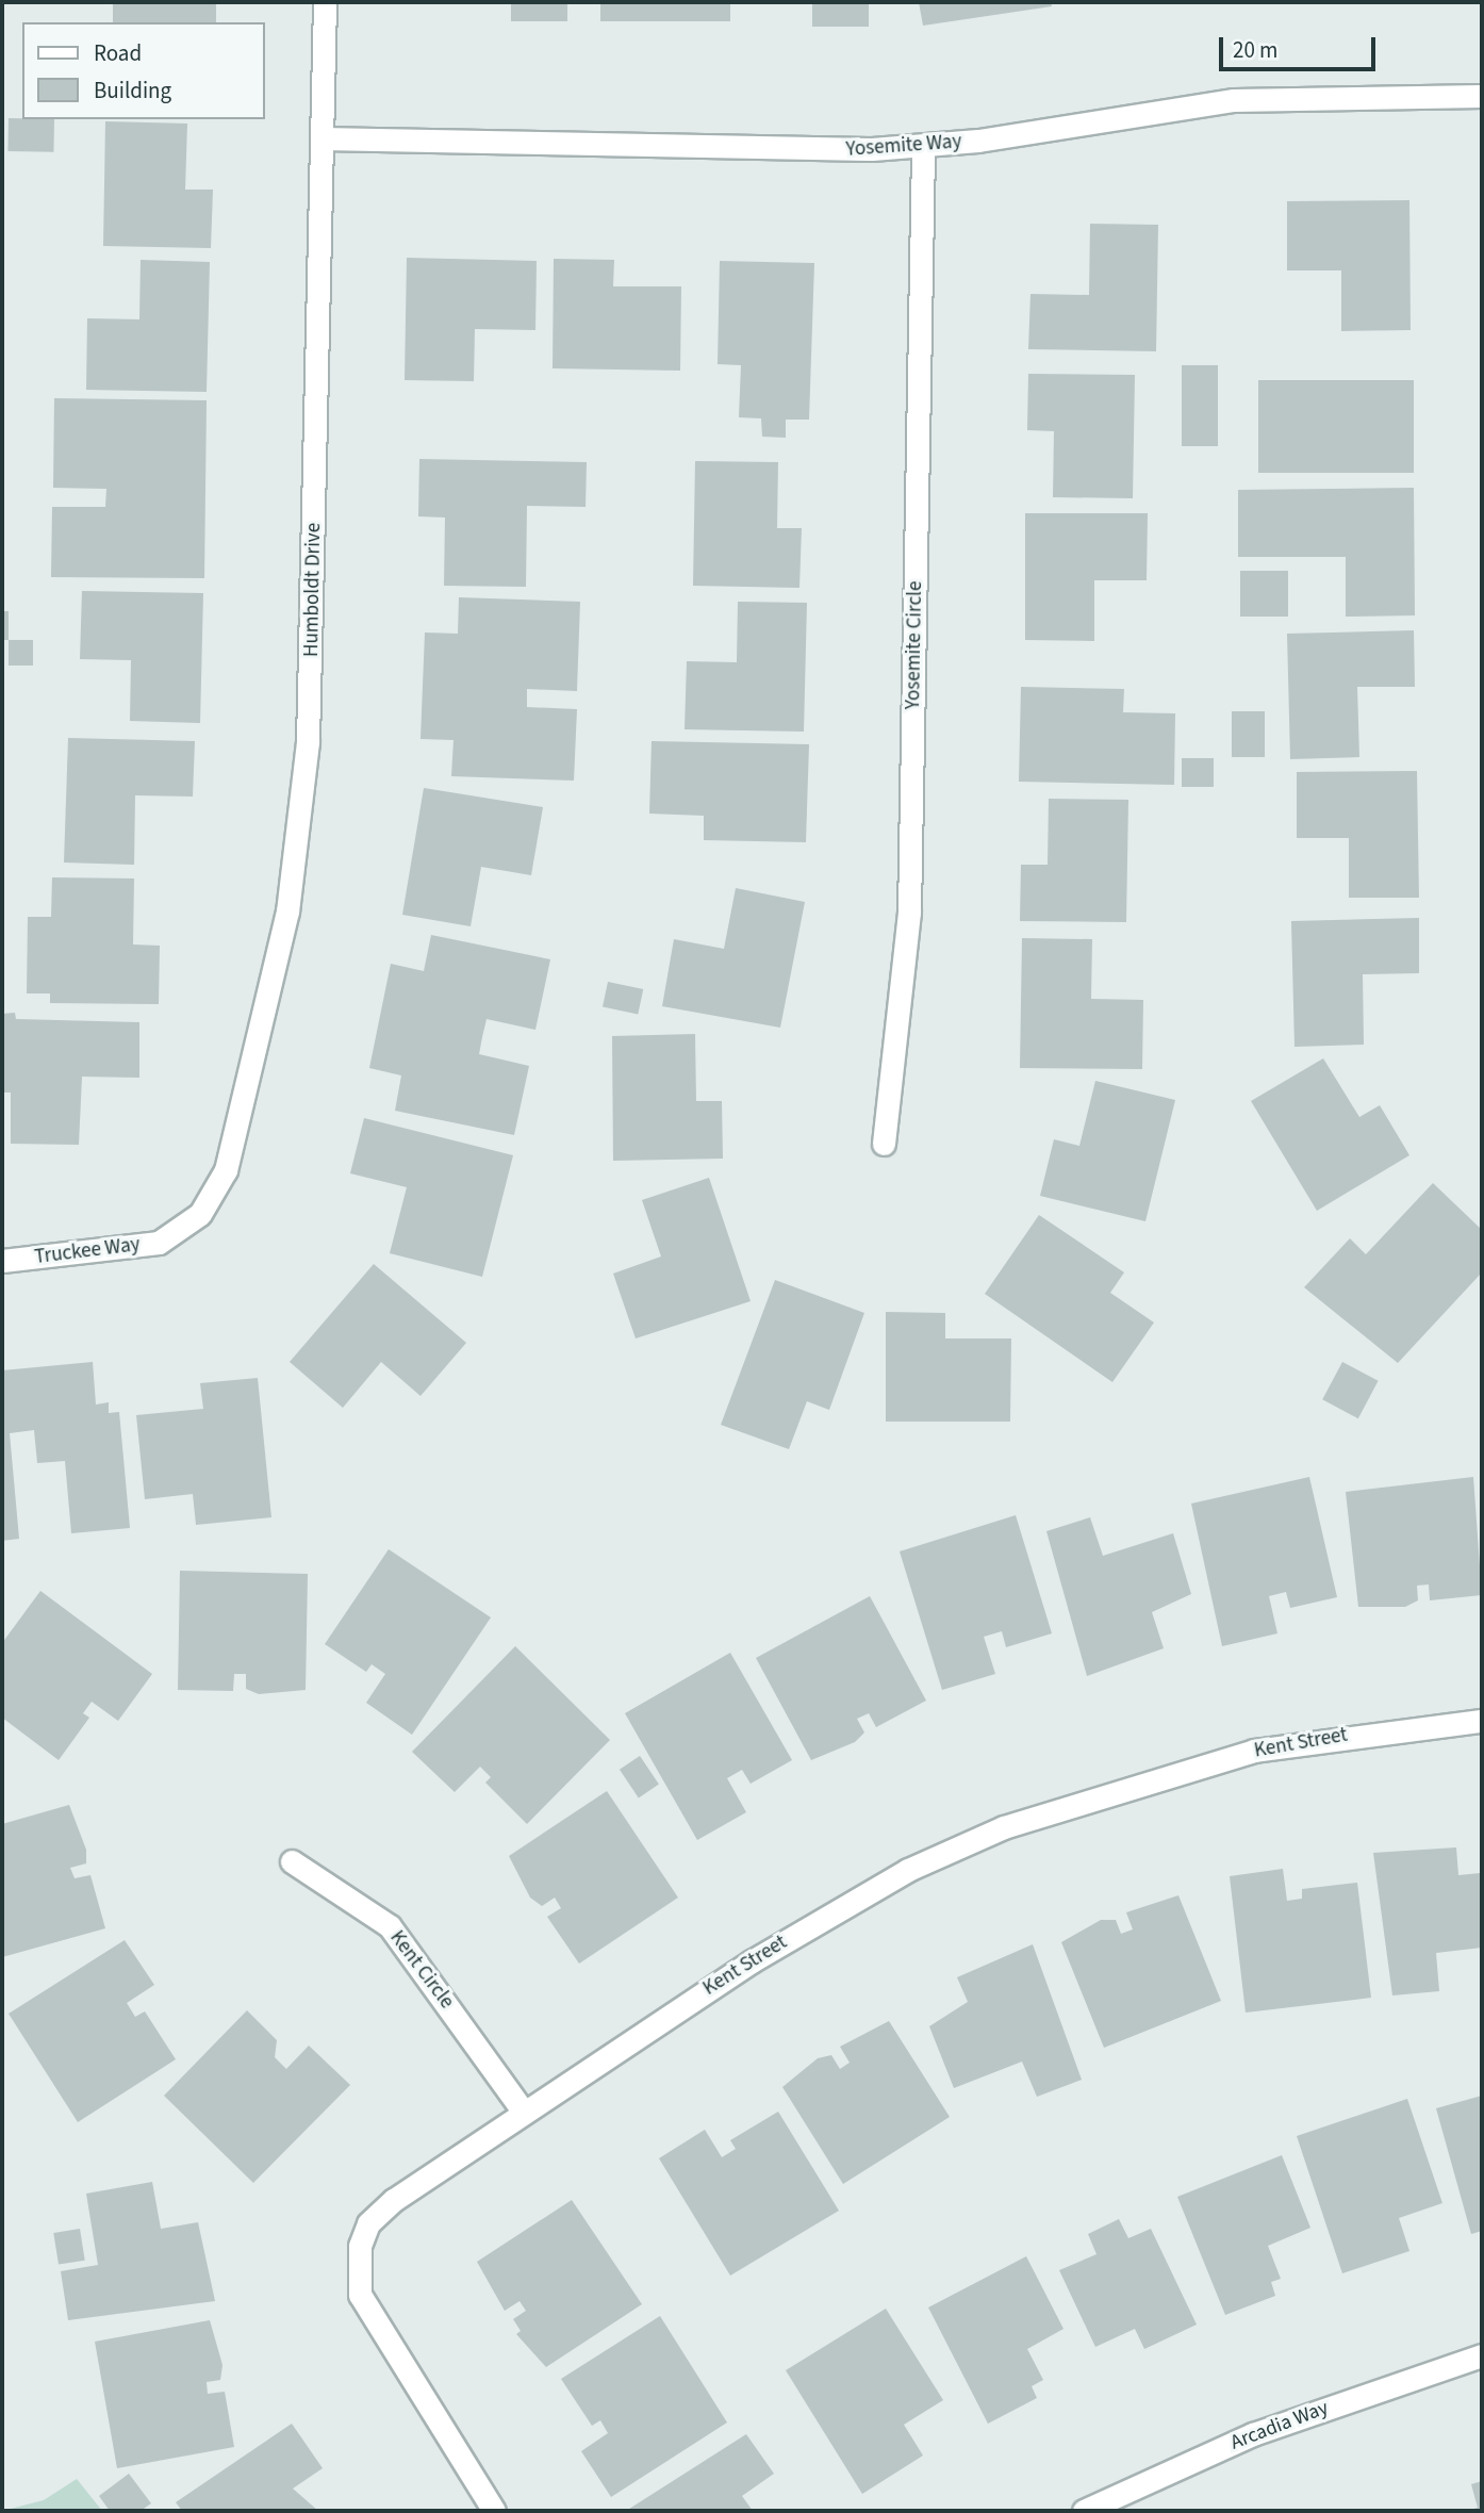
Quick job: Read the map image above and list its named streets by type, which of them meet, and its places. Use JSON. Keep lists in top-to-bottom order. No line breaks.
{"streets":{"street":["Yosemite Way","Humboldt Drive","Yosemite Circle","Truckee Way","Kent Street","Kent Circle","Arcadia Way"]},"crossings":[["Yosemite Way","Humboldt Drive"],["Yosemite Way","Yosemite Circle"],["Humboldt Drive","Truckee Way"],["Kent Street","Kent Circle"]],"legend":["Road","Building"],"scale_bar":"20 m"}
